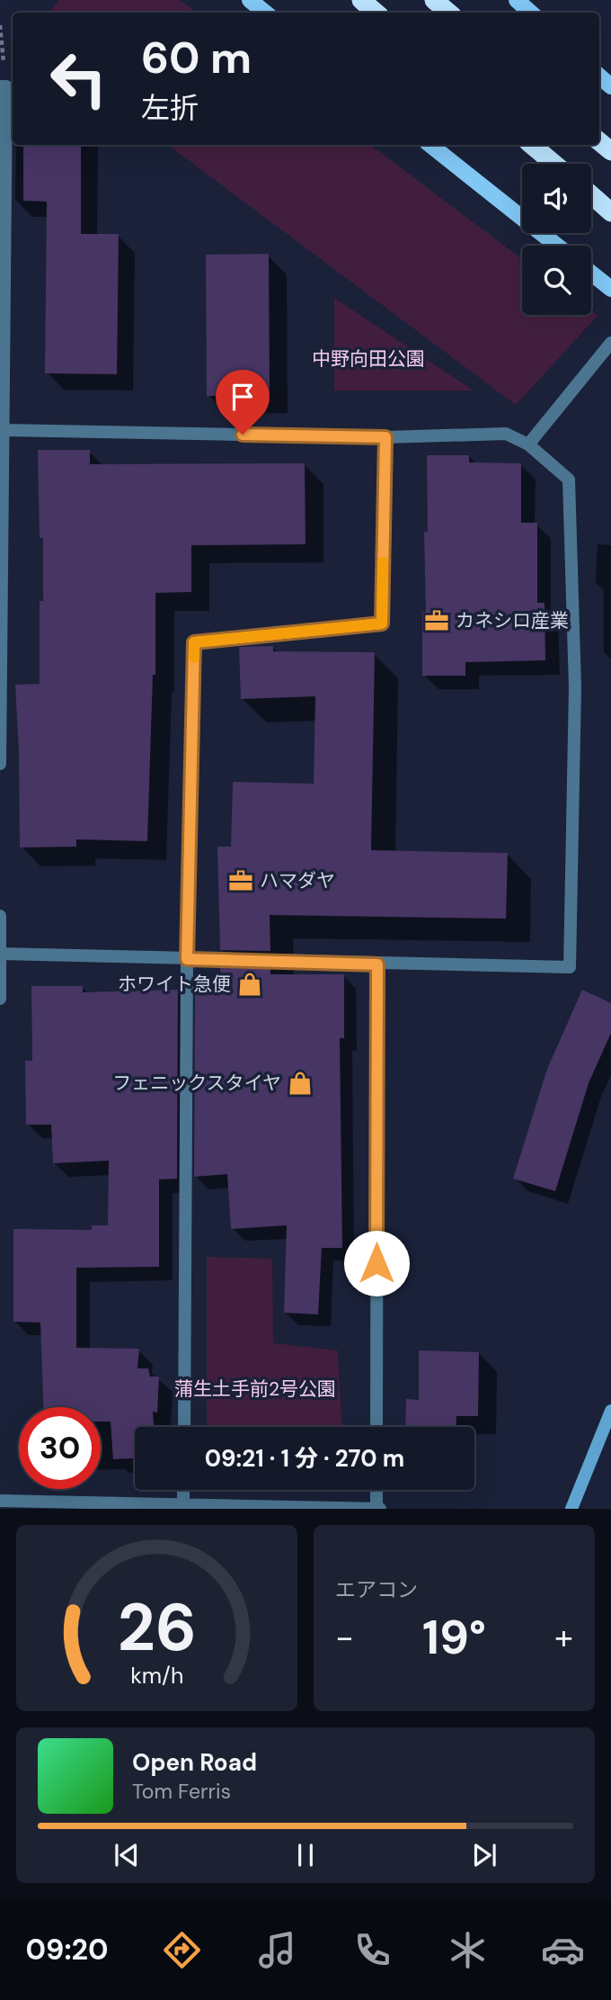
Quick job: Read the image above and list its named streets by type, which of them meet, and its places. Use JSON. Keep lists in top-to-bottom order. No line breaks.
{"parks":["中野向田公園","蒲生土手前2号公園"],"places":{"office":["カネシロ産業","ハマダヤ"],"shop":["ホワイト急便","フェニックスタイヤ"]},"page":{"turn":["60 m","左折"],"limit":"30","trip":"09:21 · 1 分 · 270 m","tile":"エアコン","heat":["−","19°","+"],"song":["Open Road","Tom Ferris"],"tabs":"09:20","gauge":["26","km/h"]}}
